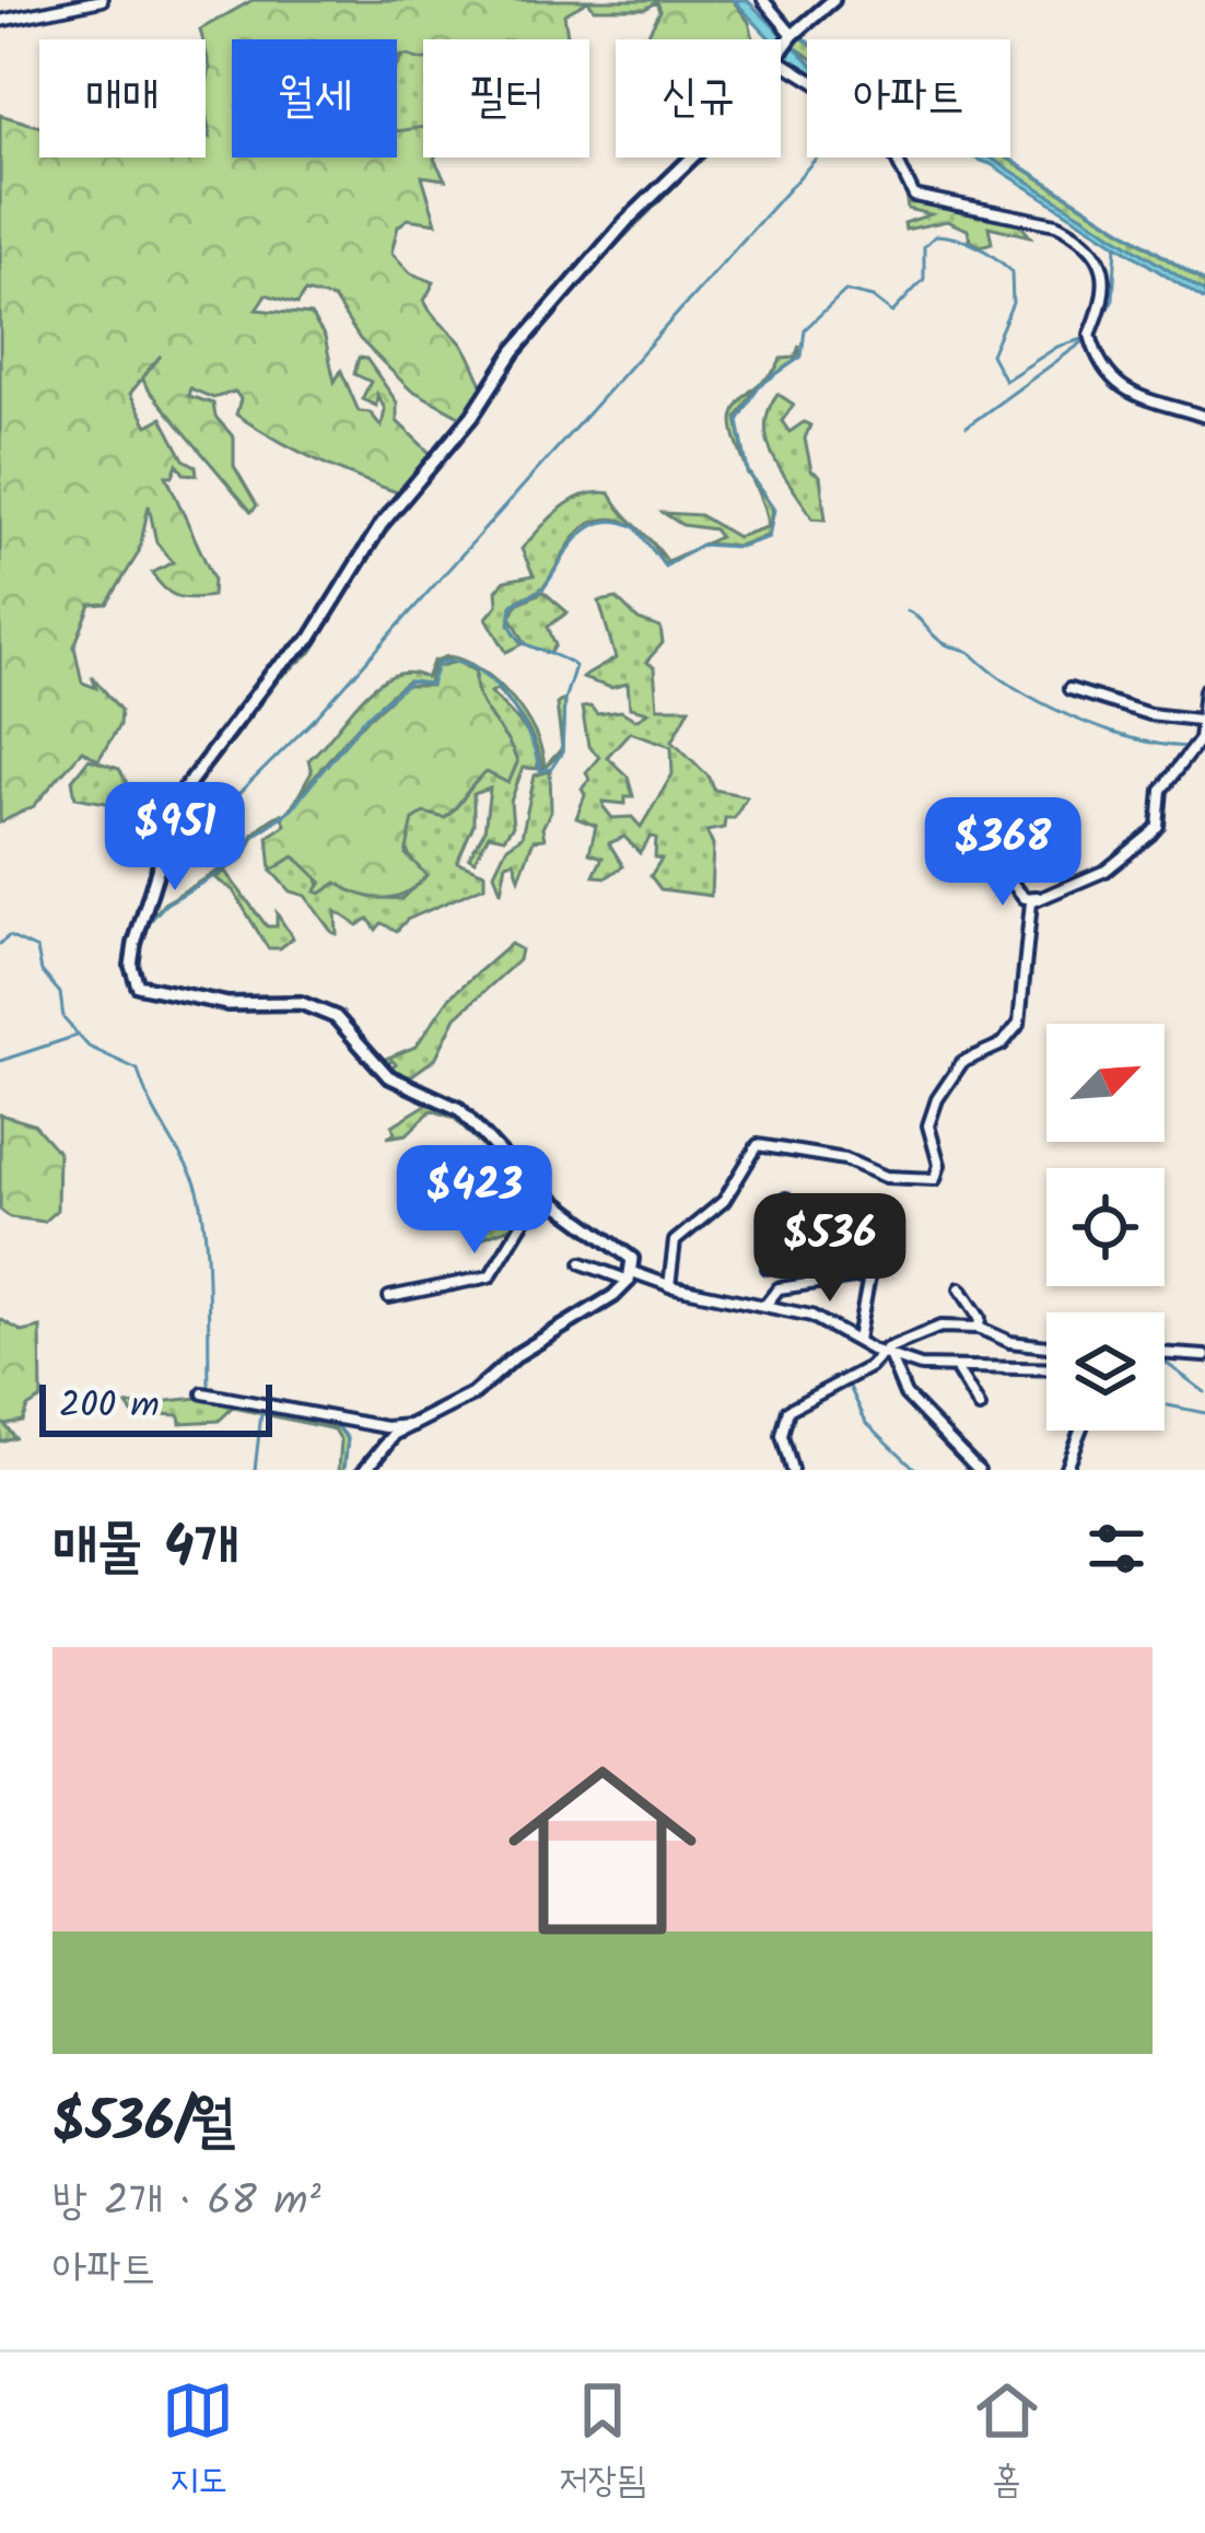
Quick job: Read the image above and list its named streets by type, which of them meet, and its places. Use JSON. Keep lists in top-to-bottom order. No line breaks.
{"scale_bar":"200 m","north":"top right","page":{"chip":["매매","월세","필터","신규","아파트"],"price":["$951","$368","$423","$536"],"scale":"200 m","heading":"매물 4개","list":[{"name":"$536/월","note":"방 2개 · 68 m² · 아파트"}],"tabs":["지도","저장됨","홈"]}}
